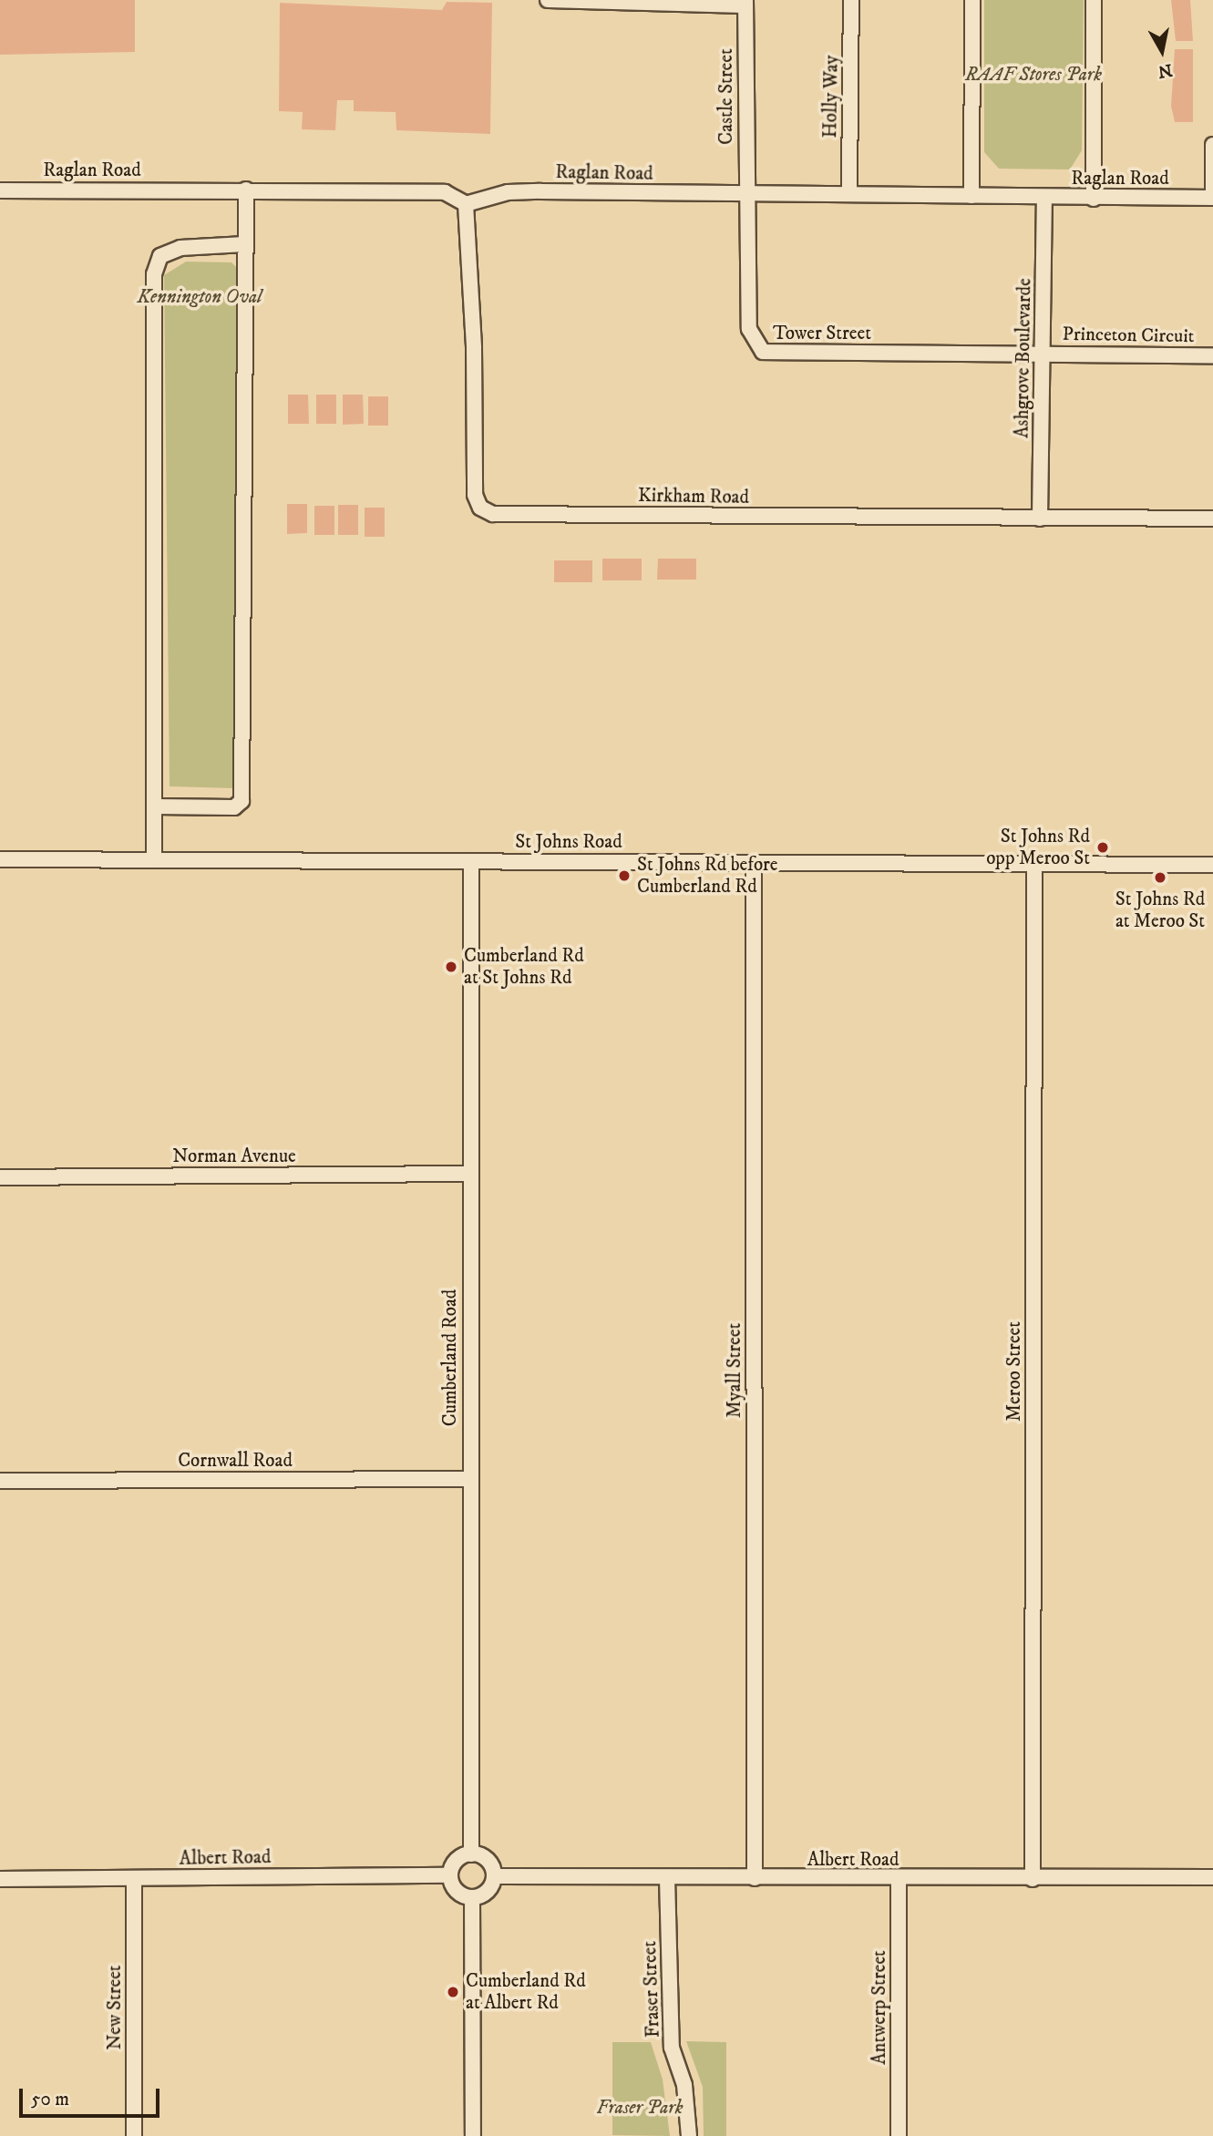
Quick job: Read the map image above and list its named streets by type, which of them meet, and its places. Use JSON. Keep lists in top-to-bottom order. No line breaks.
{"streets":{"street":["Castle Street","Holly Way","Raglan Road","Tower Street","Princeton Circuit","Ashgrove Boulevarde","Kirkham Road","St Johns Road","Norman Avenue","Cumberland Road","Myall Street","Meroo Street","Cornwall Road","Albert Road","Fraser Street","New Street","Antwerp Street"]},"crossings":[["Castle Street","Raglan Road"],["Castle Street","Tower Street"],["Holly Way","Raglan Road"],["Raglan Road","Tower Street"],["Raglan Road","Ashgrove Boulevarde"],["Raglan Road","Kirkham Road"],["Tower Street","Princeton Circuit"],["Tower Street","Ashgrove Boulevarde"],["Princeton Circuit","Ashgrove Boulevarde"],["Ashgrove Boulevarde","Kirkham Road"],["St Johns Road","Cumberland Road"],["St Johns Road","Myall Street"],["St Johns Road","Meroo Street"],["Norman Avenue","Cumberland Road"],["Cumberland Road","Cornwall Road"],["Cumberland Road","Albert Road"],["Myall Street","Albert Road"],["Meroo Street","Albert Road"],["Albert Road","Fraser Street"],["Albert Road","New Street"],["Albert Road","Antwerp Street"]],"parks":["RAAF Stores Park","Kennington Oval","Fraser Park"],"places":["St Johns Rd opp Meroo St","St Johns Rd before Cumberland Rd","St Johns Rd at Meroo St","Cumberland Rd at St Johns Rd","Cumberland Rd at Albert Rd"],"scale_bar":"50 m","north":"bottom"}
